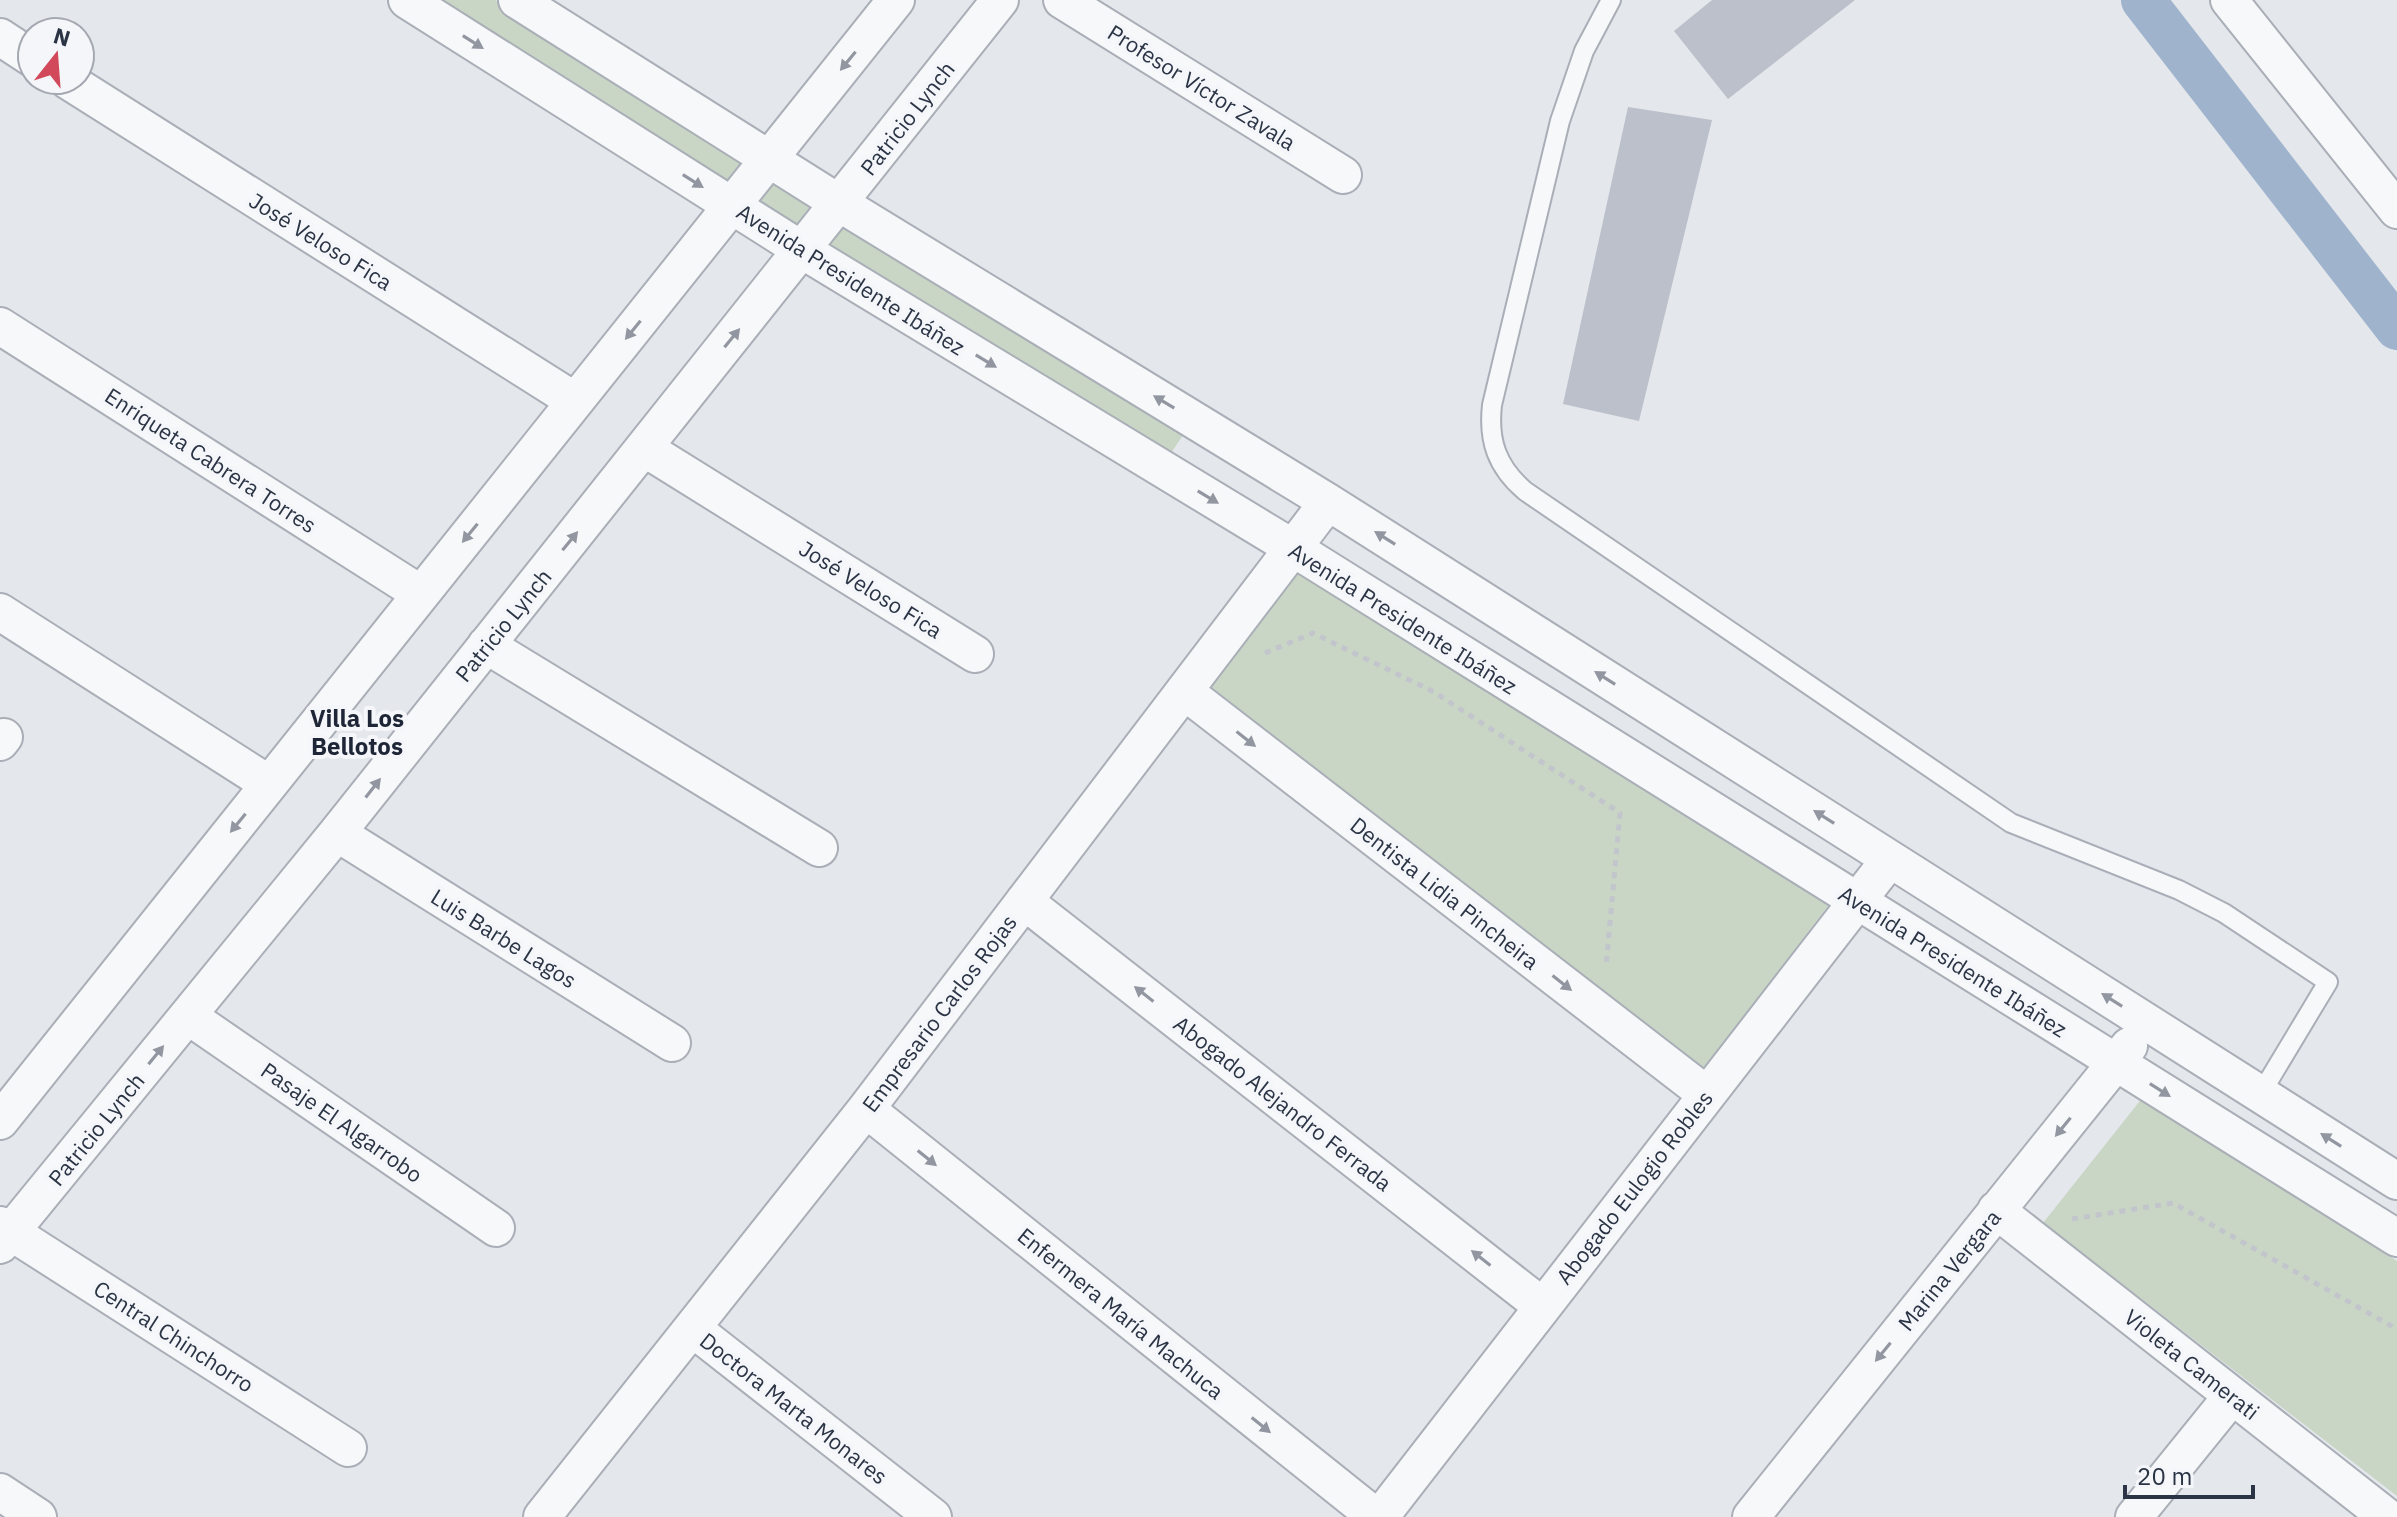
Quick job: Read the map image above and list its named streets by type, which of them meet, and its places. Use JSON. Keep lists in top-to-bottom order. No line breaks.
{"streets":{"street":["Profesor Víctor Zavala","Patricio Lynch","José Veloso Fica","Avenida Presidente Ibáñez","Enriqueta Cabrera Torres","Dentista Lidia Pincheira","Luis Barbe Lagos","Empresario Carlos Rojas","Abogado Alejandro Ferrada","Pasaje El Algarrobo","Abogado Eulogio Robles","Marina Vergara","Enfermera María Machuca","Central Chinchorro","Violeta Camerati","Doctora Marta Monares"]},"crossings":[["Patricio Lynch","José Veloso Fica"],["Patricio Lynch","Avenida Presidente Ibáñez"],["Patricio Lynch","Luis Barbe Lagos"],["Patricio Lynch","Pasaje El Algarrobo"],["Patricio Lynch","Central Chinchorro"],["Avenida Presidente Ibáñez","Empresario Carlos Rojas"],["Avenida Presidente Ibáñez","Abogado Eulogio Robles"],["Avenida Presidente Ibáñez","Marina Vergara"],["Dentista Lidia Pincheira","Empresario Carlos Rojas"],["Dentista Lidia Pincheira","Abogado Eulogio Robles"],["Empresario Carlos Rojas","Abogado Alejandro Ferrada"],["Empresario Carlos Rojas","Enfermera María Machuca"],["Empresario Carlos Rojas","Doctora Marta Monares"],["Abogado Alejandro Ferrada","Abogado Eulogio Robles"],["Abogado Eulogio Robles","Enfermera María Machuca"],["Marina Vergara","Violeta Camerati"]],"one_way":["Abogado Alejandro Ferrada","Marina Vergara","Enfermera María Machuca"],"districts":["Villa Los Bellotos"],"scale_bar":"20 m","north":"top"}
